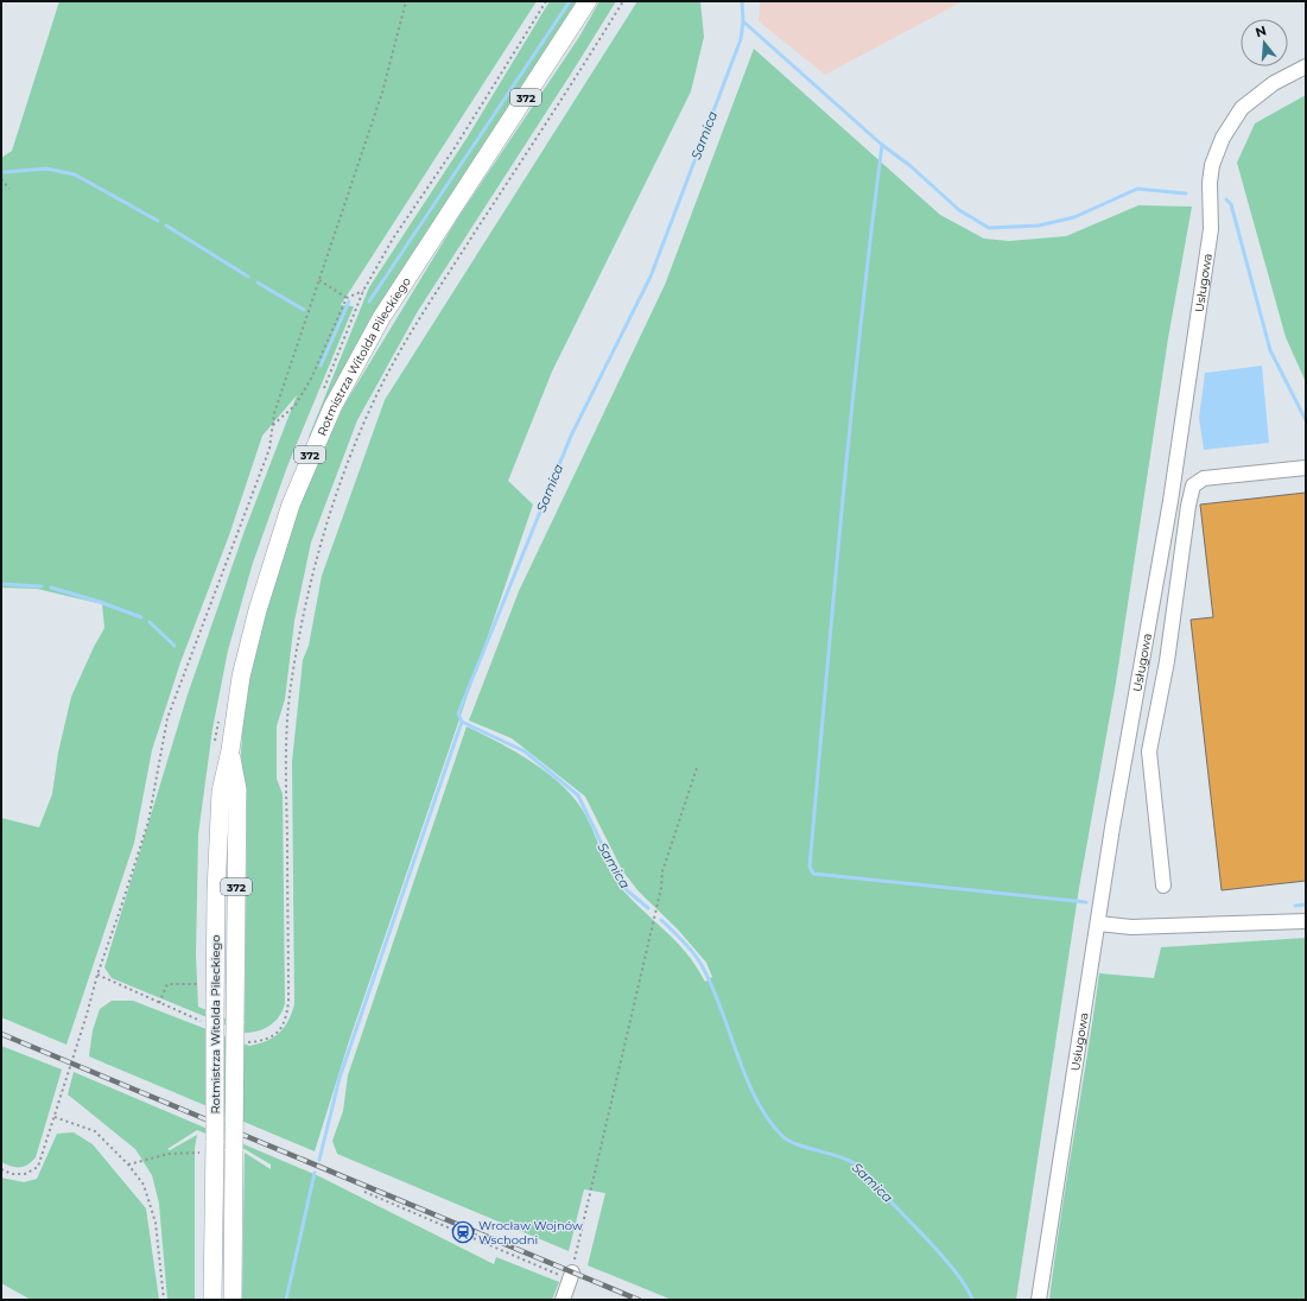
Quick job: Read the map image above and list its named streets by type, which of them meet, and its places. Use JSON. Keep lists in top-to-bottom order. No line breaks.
{"streets":{"main road":["372","Rotmistrza Witolda Pileckiego"],"street":["Usługowa"]},"water":["Samica"],"places":{"station":["Wrocław Wojnów Wschodni"]},"north":"top"}
